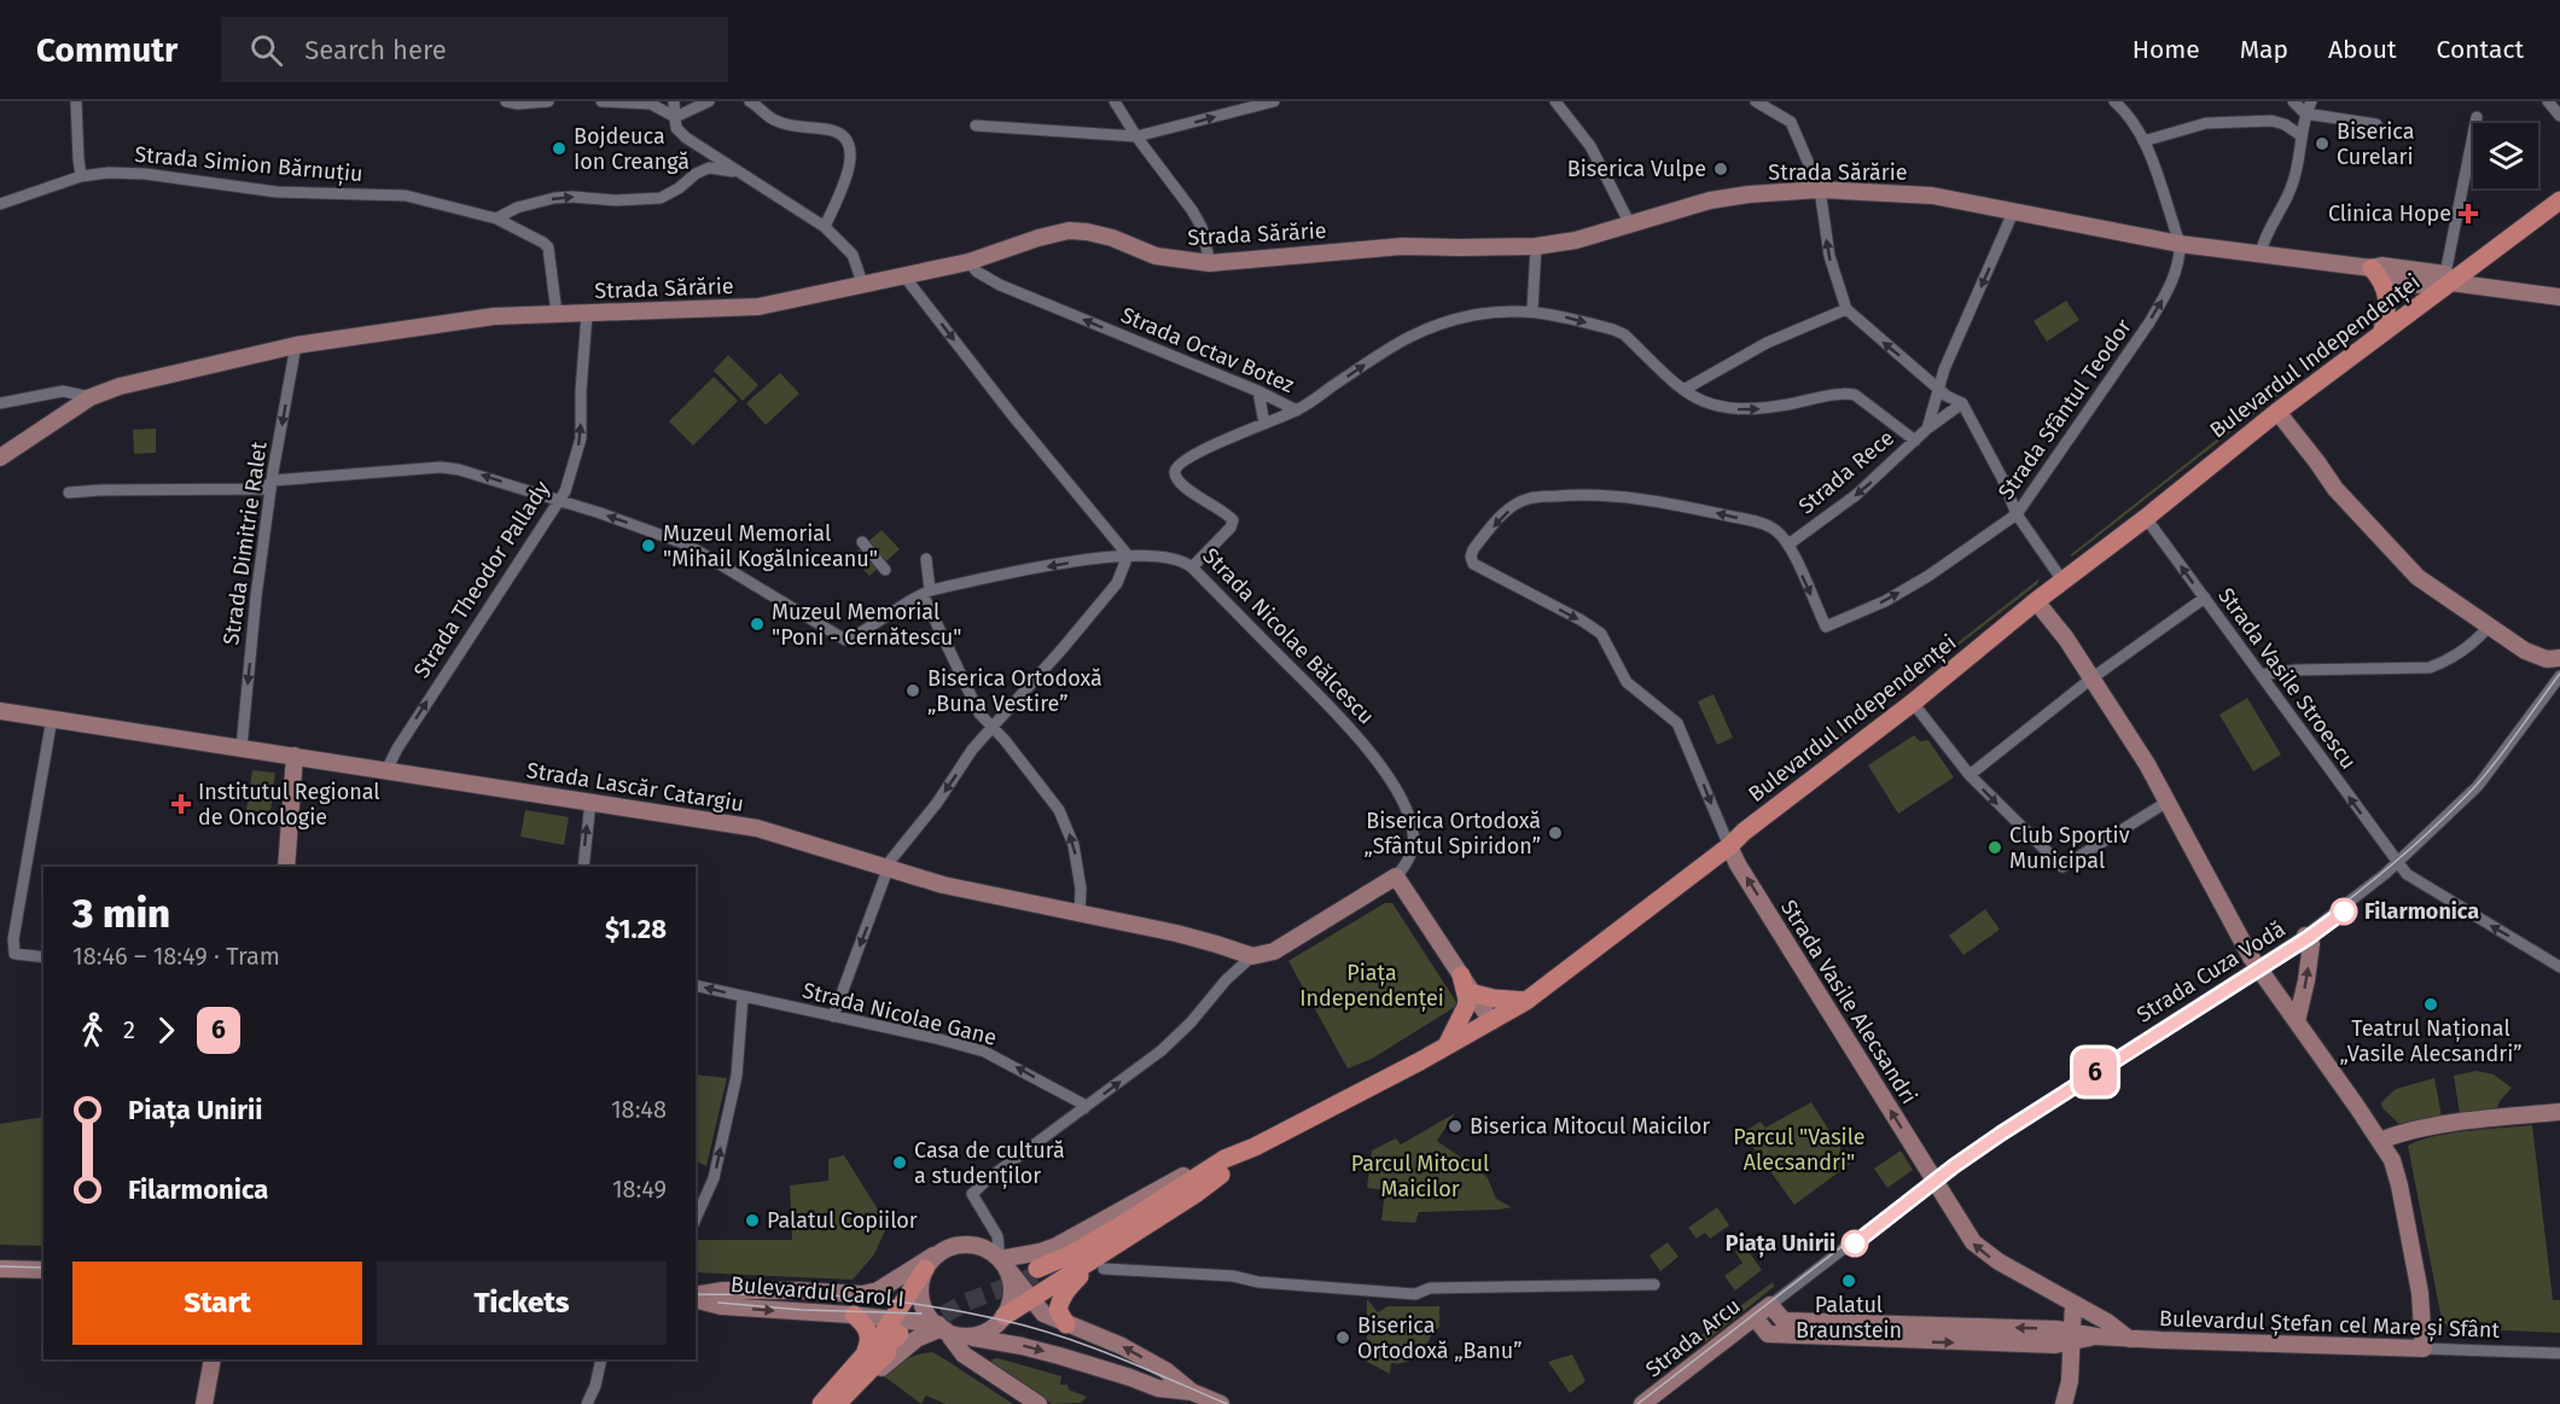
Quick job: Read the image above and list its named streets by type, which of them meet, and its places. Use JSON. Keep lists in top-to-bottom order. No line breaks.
{"streets":{"main road":["Bulevardul Independenței"],"street":["Strada Simion Bărnuțiu","Strada Sărărie","Strada Octav Botez","Strada Sfântul Teodor","Strada Rece","Strada Dimitrie Ralet","Strada Theodor Pallady","Strada Nicolae Bălcescu","Strada Vasile Stroescu","Strada Lascăr Catargiu","Strada Cuza Vodă","Strada Vasile Alecsandri","Strada Nicolae Gane","Bulevardul Carol I","Bulevardul Ștefan cel Mare și Sfânt","Strada Arcu"]},"crossings":[["Strada Simion Bărnuțiu","Strada Sărărie"],["Strada Sărărie","Strada Octav Botez"],["Strada Sărărie","Bulevardul Independenței"],["Strada Sărărie","Strada Sfântul Teodor"],["Strada Sărărie","Strada Dimitrie Ralet"],["Strada Sărărie","Strada Theodor Pallady"],["Strada Octav Botez","Strada Nicolae Bălcescu"],["Bulevardul Independenței","Strada Vasile Stroescu"],["Bulevardul Independenței","Strada Vasile Alecsandri"],["Strada Sfântul Teodor","Strada Rece"],["Strada Dimitrie Ralet","Strada Lascăr Catargiu"],["Strada Theodor Pallady","Strada Lascăr Catargiu"],["Strada Vasile Stroescu","Strada Cuza Vodă"],["Strada Cuza Vodă","Strada Vasile Alecsandri"],["Strada Cuza Vodă","Bulevardul Ștefan cel Mare și Sfânt"],["Strada Cuza Vodă","Strada Arcu"],["Strada Vasile Alecsandri","Bulevardul Ștefan cel Mare și Sfânt"],["Bulevardul Ștefan cel Mare și Sfânt","Strada Arcu"]],"one_way":["Strada Octav Botez","Strada Rece","Strada Dimitrie Ralet","Strada Theodor Pallady","Strada Vasile Stroescu","Strada Vasile Alecsandri","Strada Nicolae Gane"],"parks":["Piața Independenței","Parcul \"Vasile Alecsandri\"","Parcul Mitocul Maicilor"],"places":{"other":["Biserica Curelari","Bojdeuca Ion Creangă","Biserica Vulpe","Muzeul Memorial \"Mihail Kogălniceanu\"","Muzeul Memorial \"Poni - Cernătescu\"","Biserica Ortodoxă „Buna Vestire”","Biserica Ortodoxă „Sfântul Spiridon”","Club Sportiv Municipal","Filarmonica","Teatrul Național „Vasile Alecsandri”","Biserica Mitocul Maicilor","Casa de cultură a studenților","Palatul Copiilor","Piața Unirii","Palatul Braunstein","Biserica Ortodoxă „Banu”"],"health":["Clinica Hope","Institutul Regional de Oncologie"]},"lines":["tram line 6"],"page":{"header":"Commutr","search":"Search here","nav":["Home","Map","About","Contact"],"on_map":"6","heading":["3 min","18:46 – 18:49 · Tram","$1.28"],"legs":["2","6"],"list":[{"name":"Piața Unirii","value":"18:48"},{"name":"Filarmonica","value":"18:49"}],"buttons":["Start","Tickets"]}}
